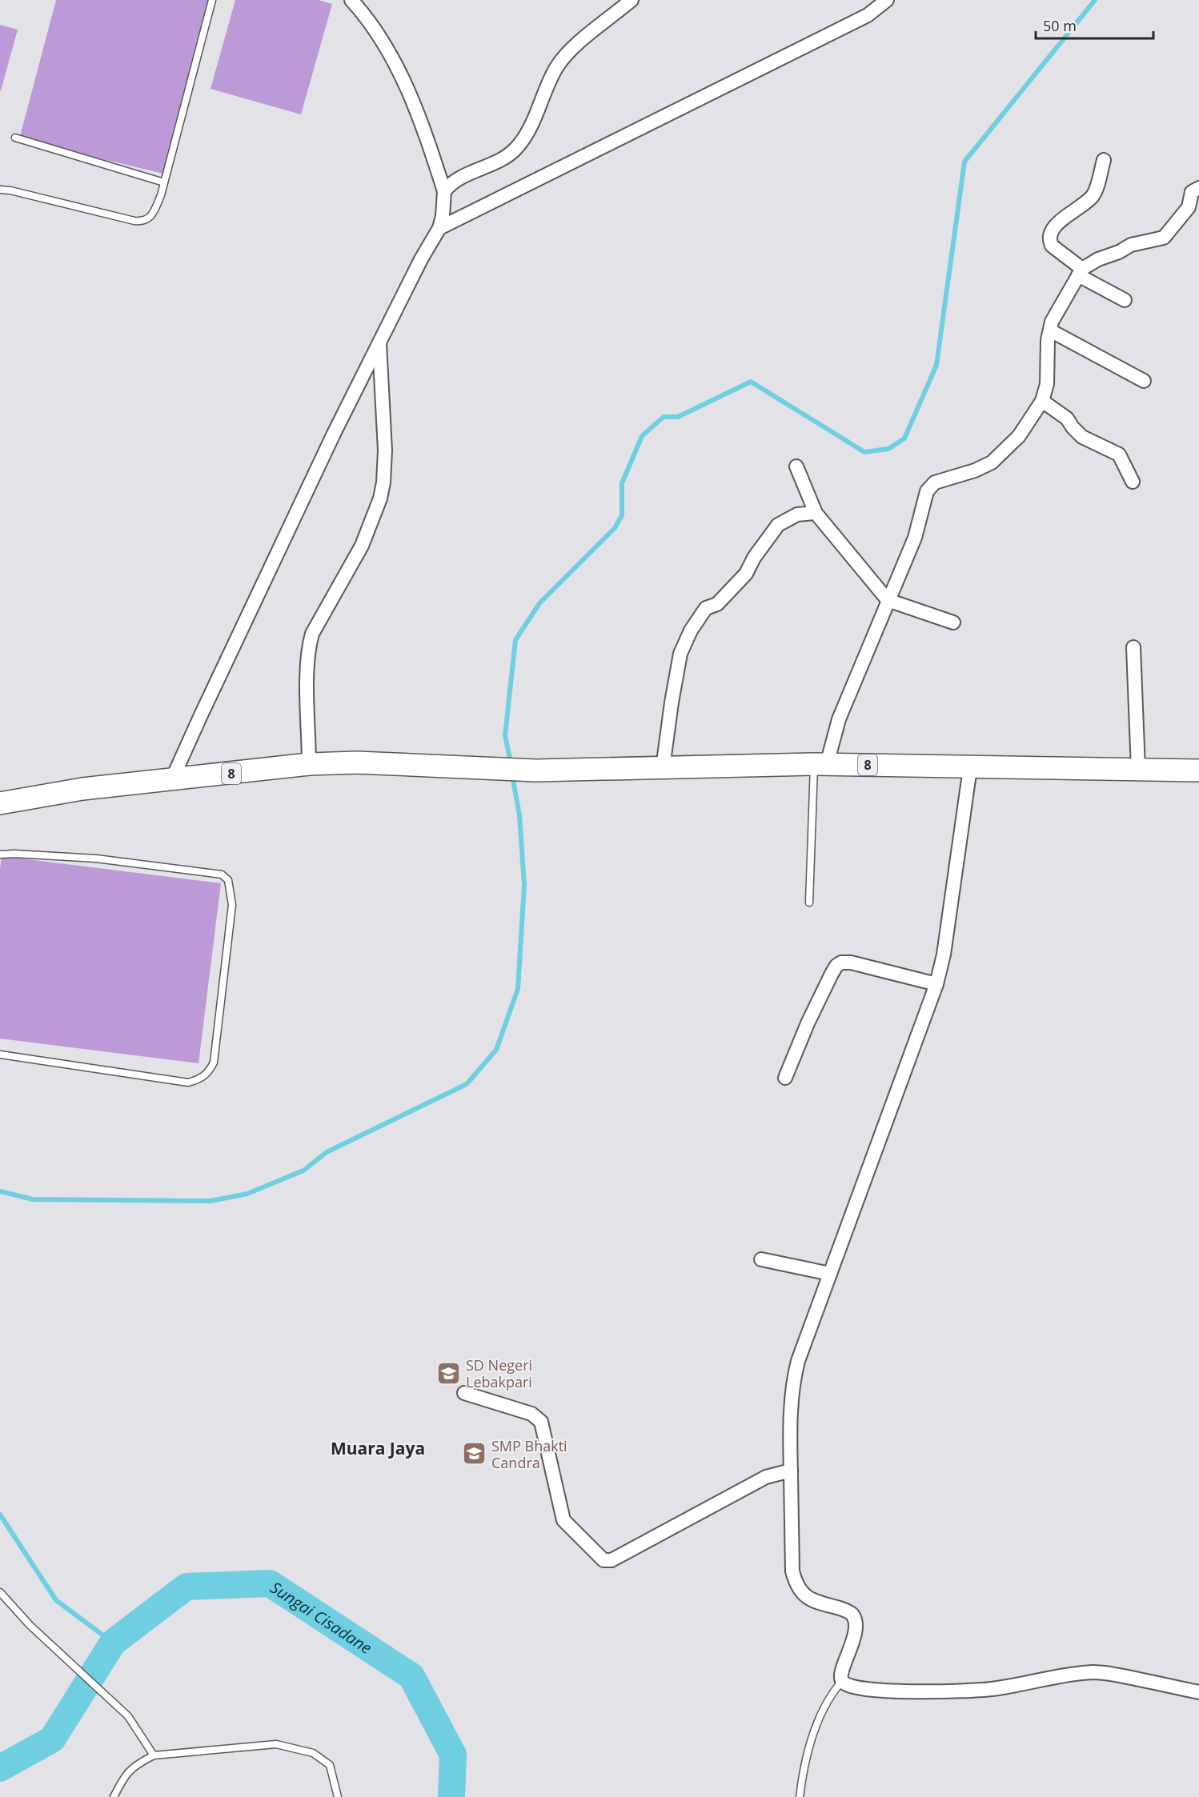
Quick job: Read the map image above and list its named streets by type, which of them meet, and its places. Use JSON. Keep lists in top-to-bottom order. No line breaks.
{"streets":{"highway":["8"]},"districts":["Muara Jaya"],"water":["Sungai Cisadane"],"places":{"school or university":["SD Negeri Lebakpari","SMP Bhakti Candra"]},"scale_bar":"50 m"}
